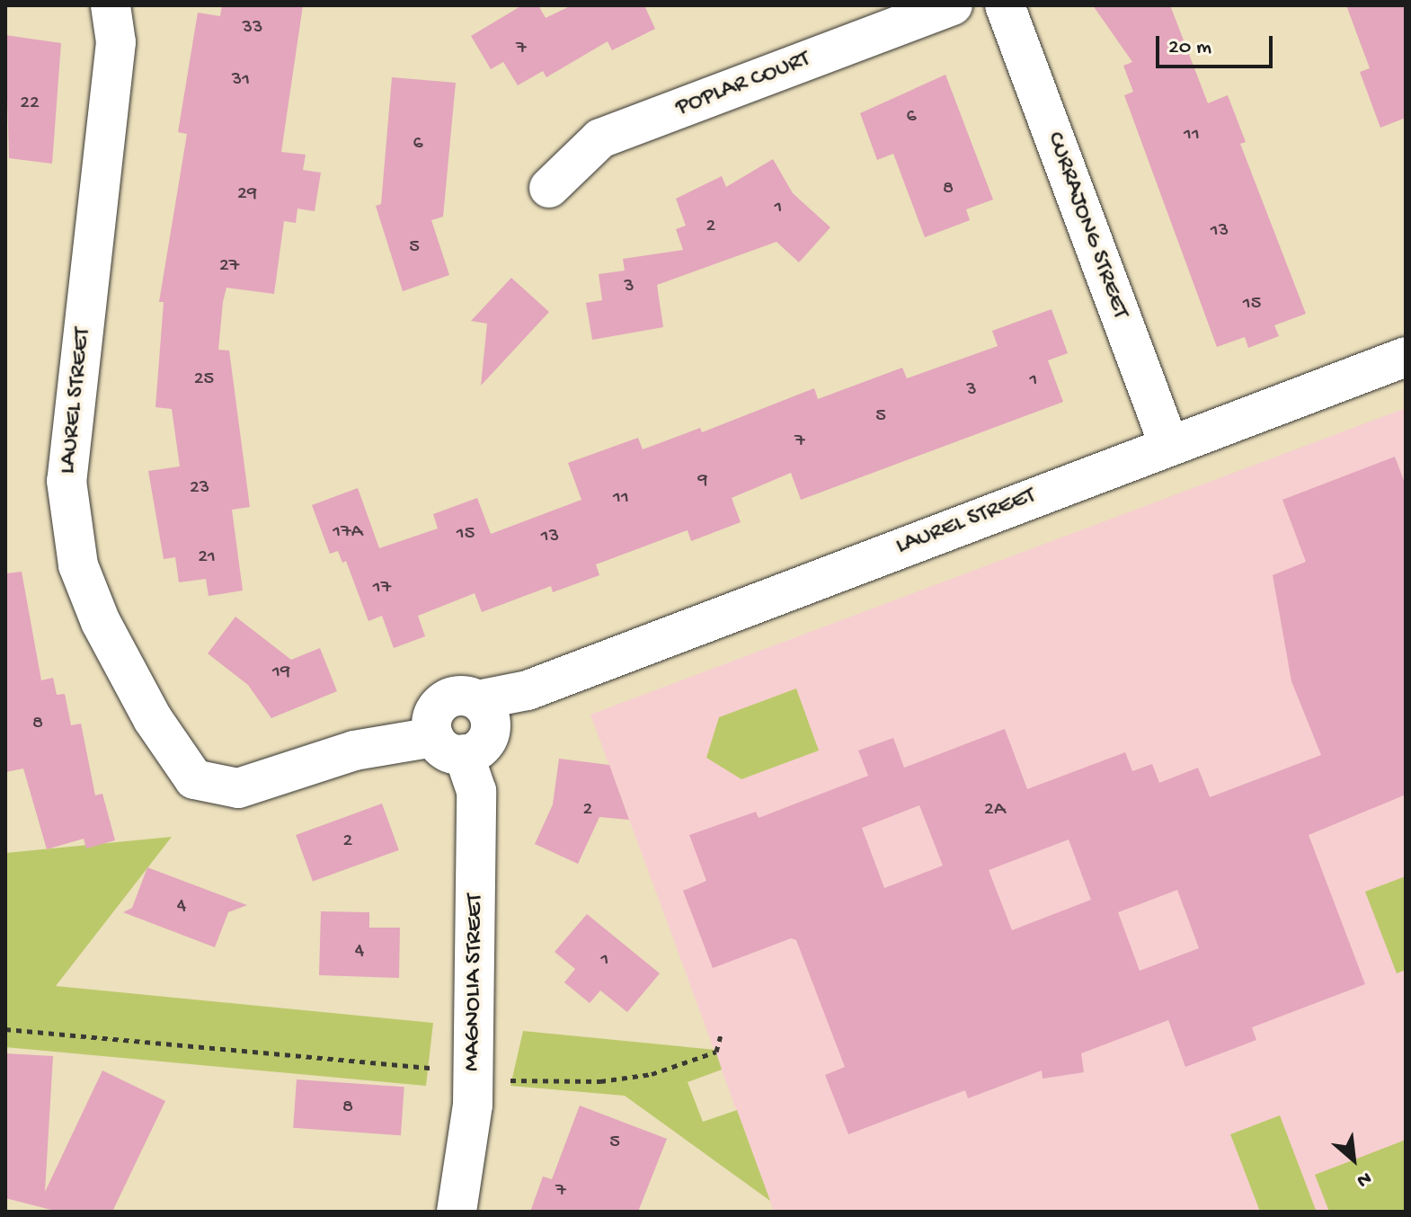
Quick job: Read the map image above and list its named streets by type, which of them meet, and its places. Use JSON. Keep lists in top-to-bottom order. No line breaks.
{"streets":{"street":["POPLAR COURT","CURRAJONG STREET","LAUREL STREET","MAGNOLIA STREET"]},"crossings":[["CURRAJONG STREET","LAUREL STREET"],["LAUREL STREET","MAGNOLIA STREET"]],"house_numbers":["33","7","31","22","6","11","6","8","29","1","2","13","5","27","3","15","25","1","3","5","7","9","23","11","17A","15","13","21","17","19","8","2","2A","2","4","4","1","8","5","7"],"scale_bar":"20 m","north":"bottom right"}
